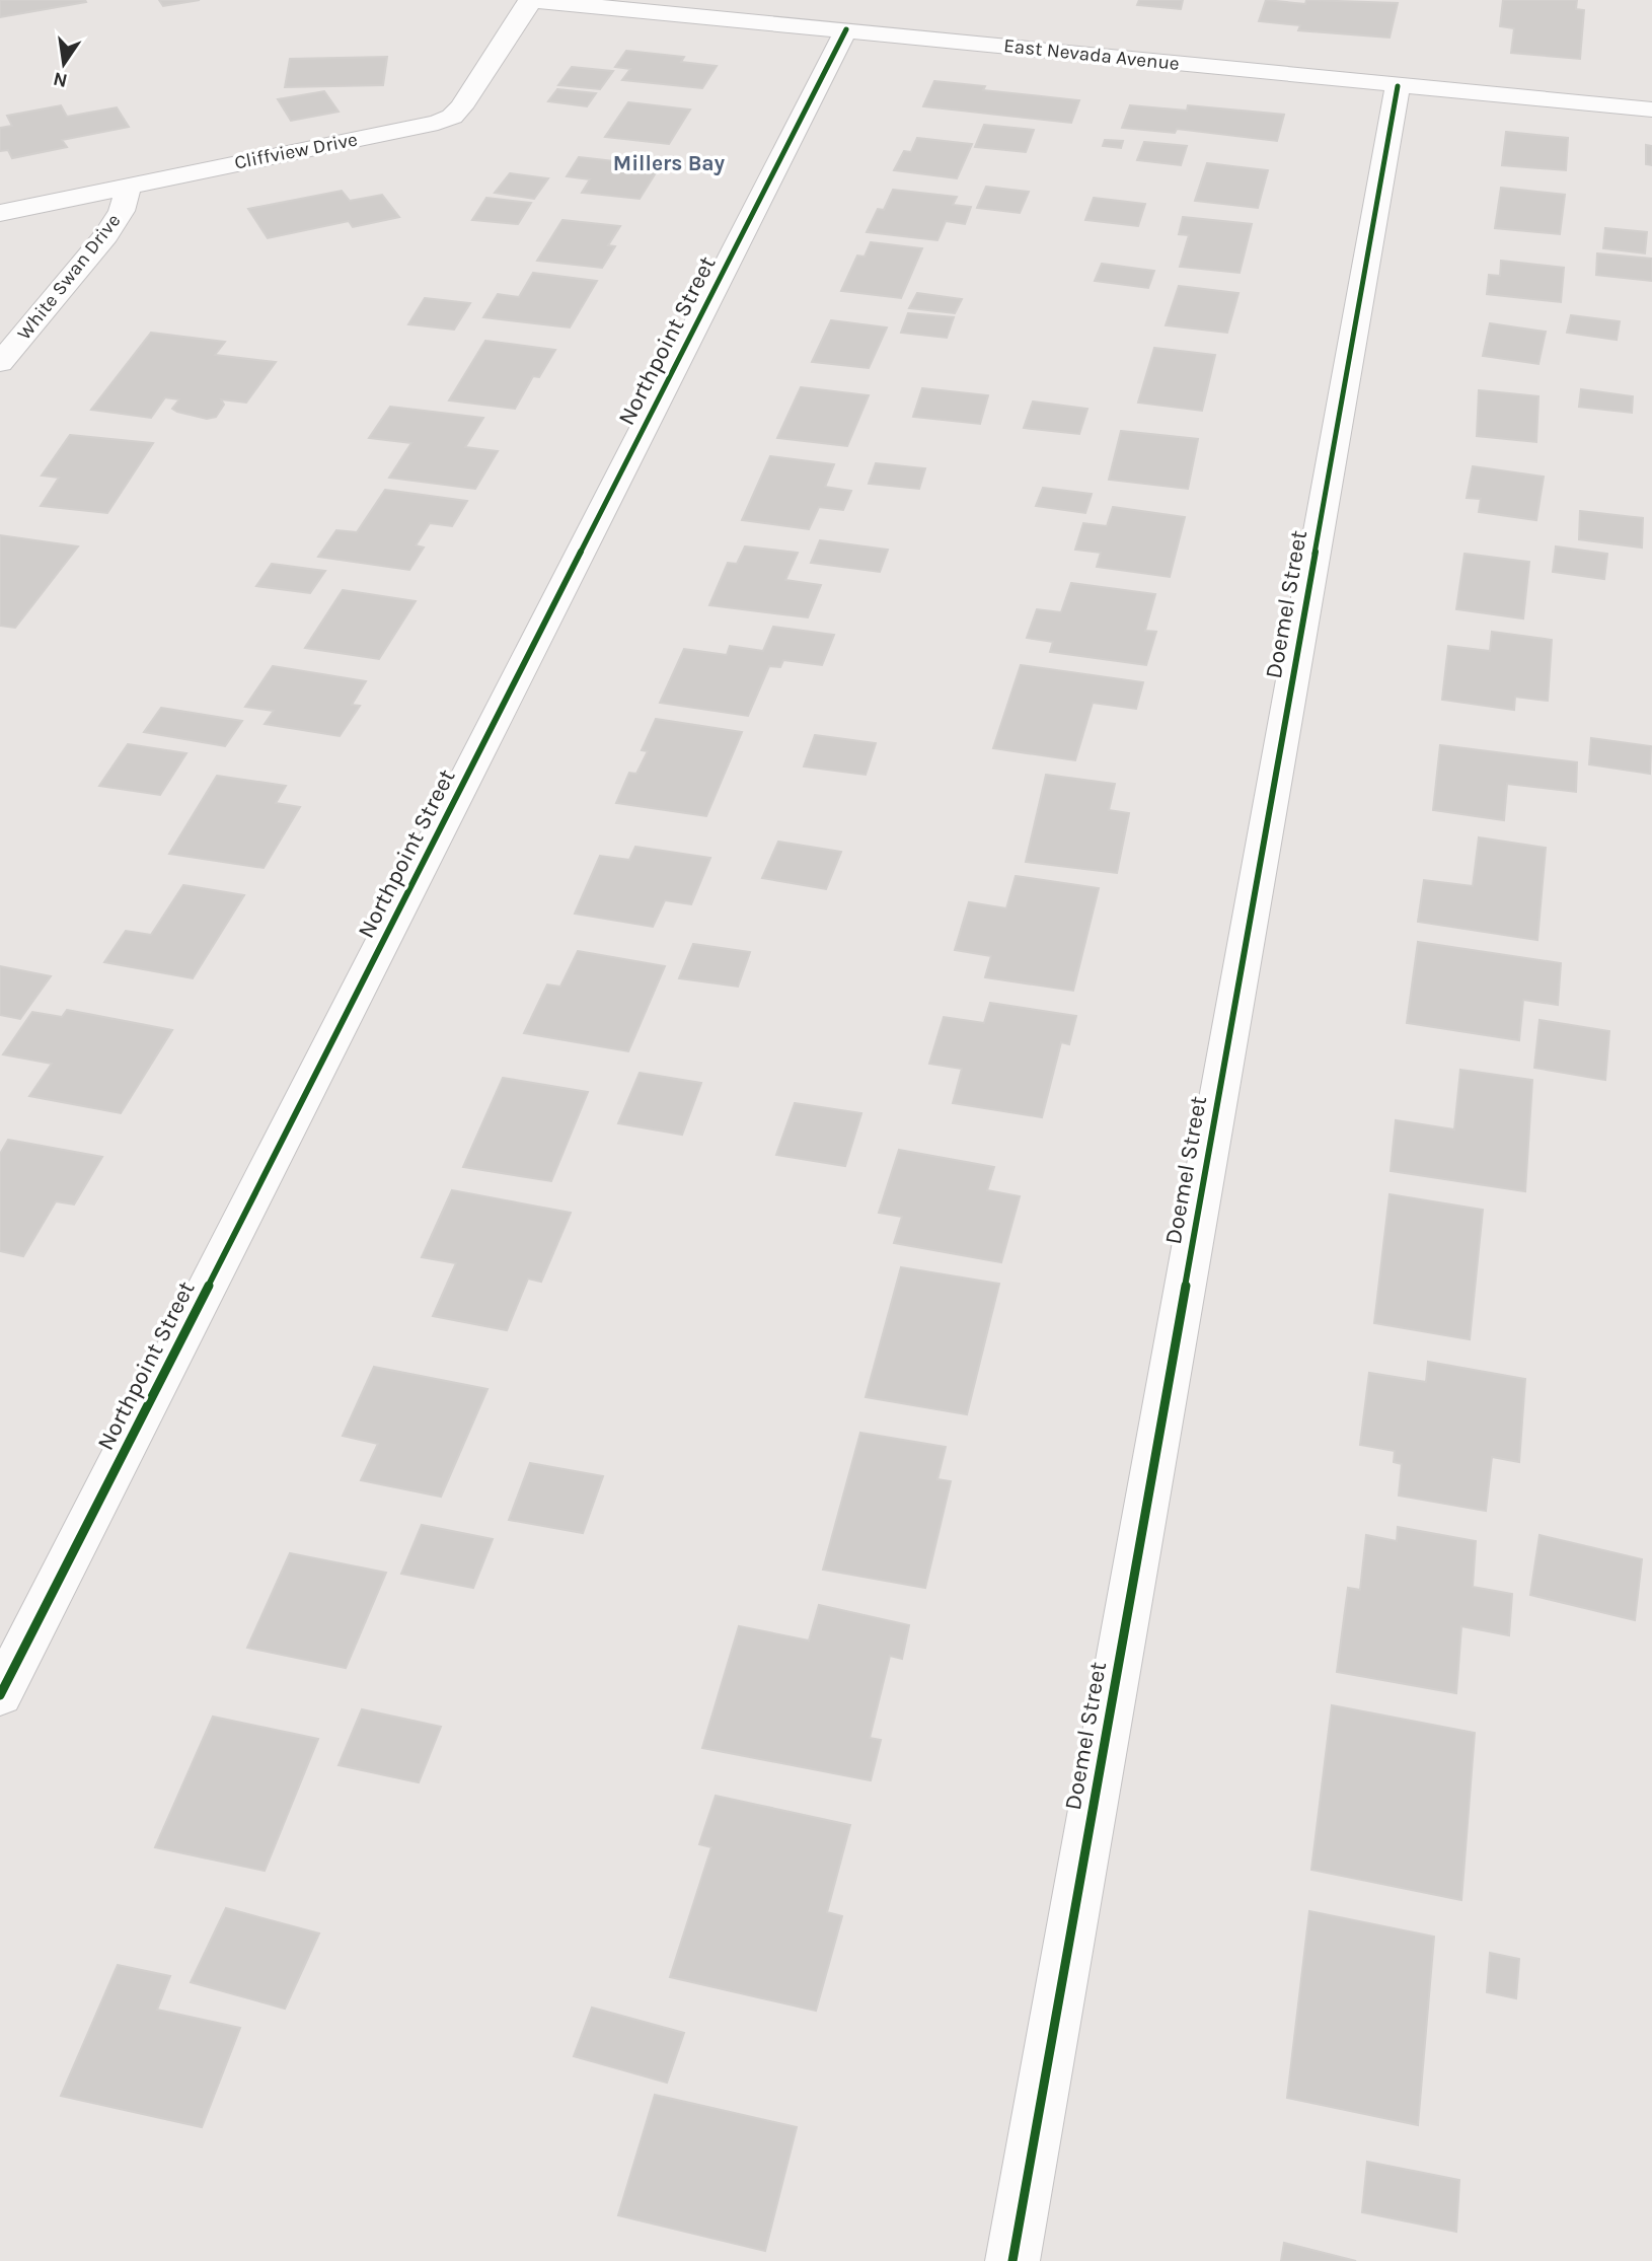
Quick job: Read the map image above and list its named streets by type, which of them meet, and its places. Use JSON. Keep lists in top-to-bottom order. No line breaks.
{"streets":{"street":["East Nevada Avenue","Cliffview Drive","White Swan Drive","Northpoint Street","Doemel Street"]},"crossings":[["East Nevada Avenue","Cliffview Drive"],["East Nevada Avenue","Northpoint Street"],["East Nevada Avenue","Doemel Street"],["Cliffview Drive","White Swan Drive"]],"districts":["Millers Bay"],"north":"bottom"}
